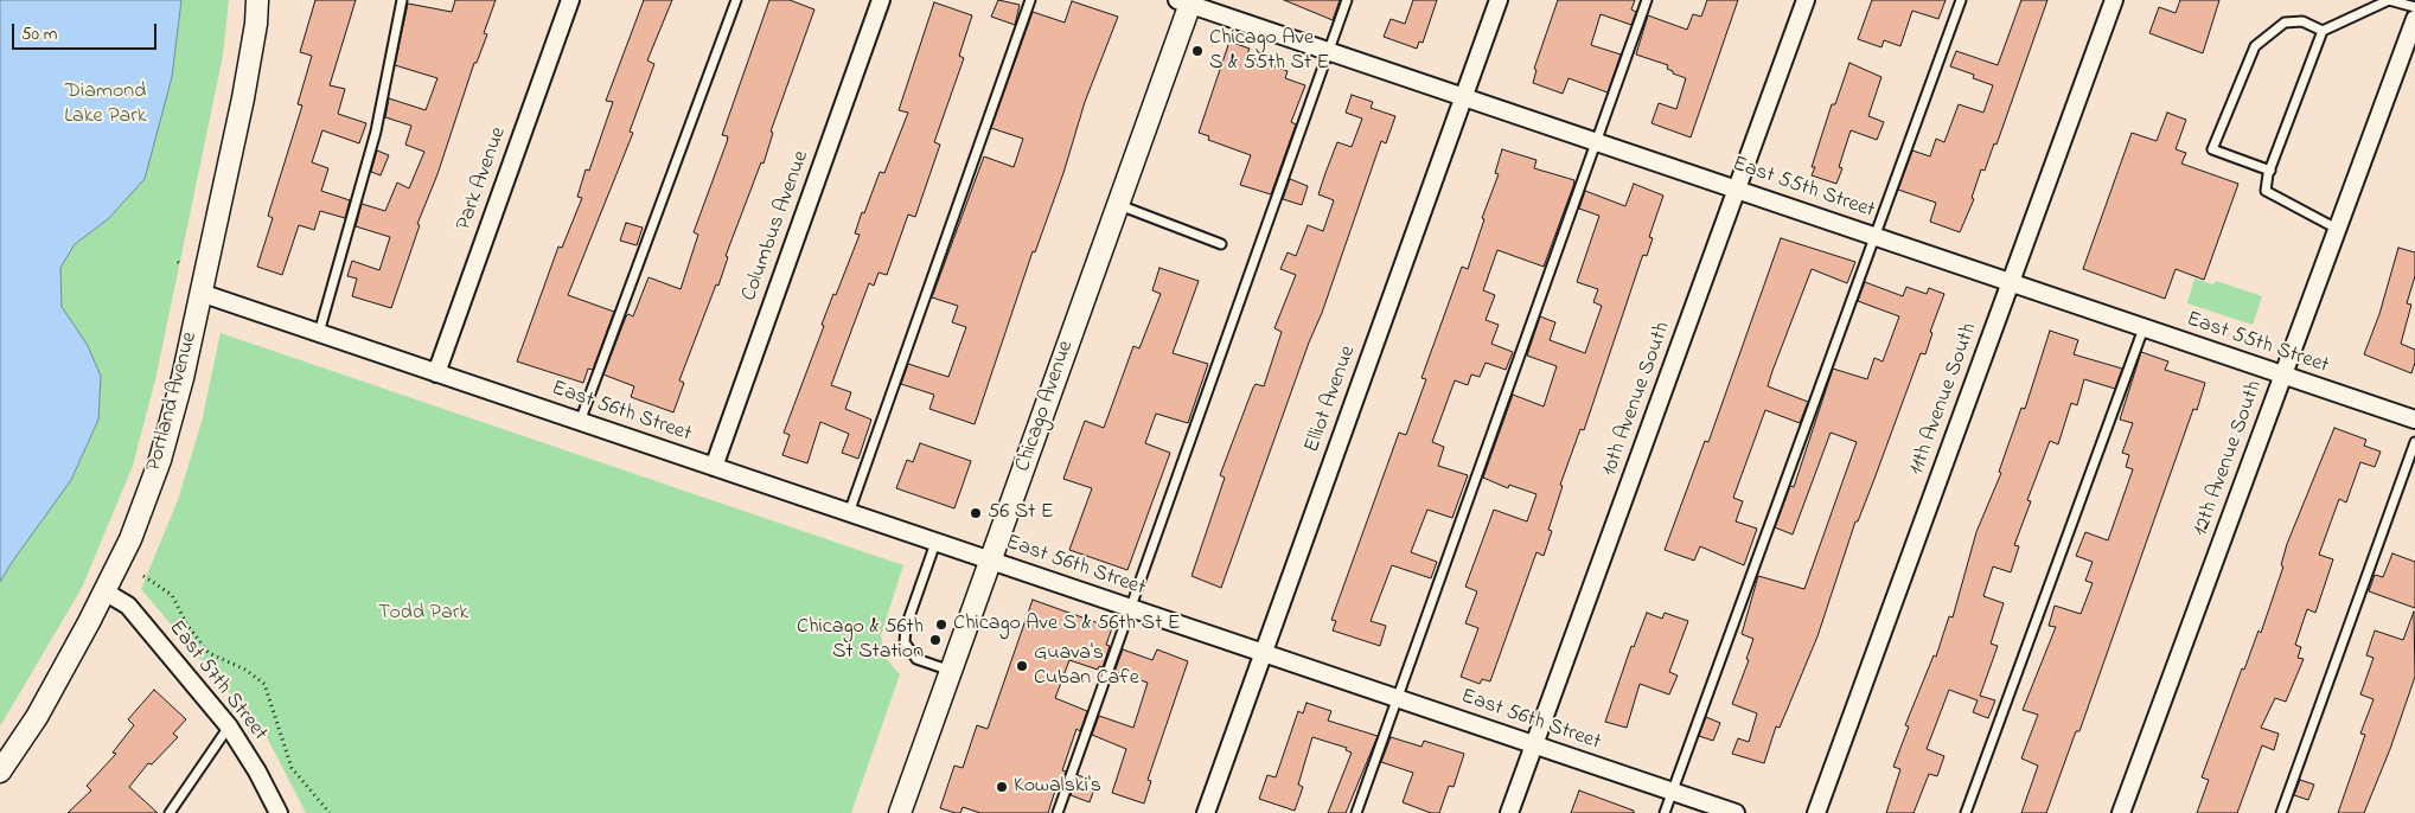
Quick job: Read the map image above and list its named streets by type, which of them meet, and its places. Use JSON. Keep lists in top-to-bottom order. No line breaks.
{"streets":{"street":["Park Avenue","East 55th Street","Columbus Avenue","Elliot Avenue","10th Avenue South","11th Avenue South","Portland Avenue","Chicago Avenue","East 56th Street","12th Avenue South","East 57th Street"]},"crossings":[["Park Avenue","East 56th Street"],["East 55th Street","Elliot Avenue"],["East 55th Street","10th Avenue South"],["East 55th Street","11th Avenue South"],["East 55th Street","Chicago Avenue"],["East 55th Street","12th Avenue South"],["Columbus Avenue","East 56th Street"],["Elliot Avenue","East 56th Street"],["10th Avenue South","East 56th Street"],["Portland Avenue","East 56th Street"],["Portland Avenue","East 57th Street"],["Chicago Avenue","East 56th Street"]],"parks":["Diamond Lake Park","Todd Park"],"places":["Chicago Ave S & 55th St E","56 St E","Chicago Ave S & 56th St E","Chicago & 56th St Station","Guava's Cuban Cafe","Kowalski's"],"scale_bar":"50 m"}
